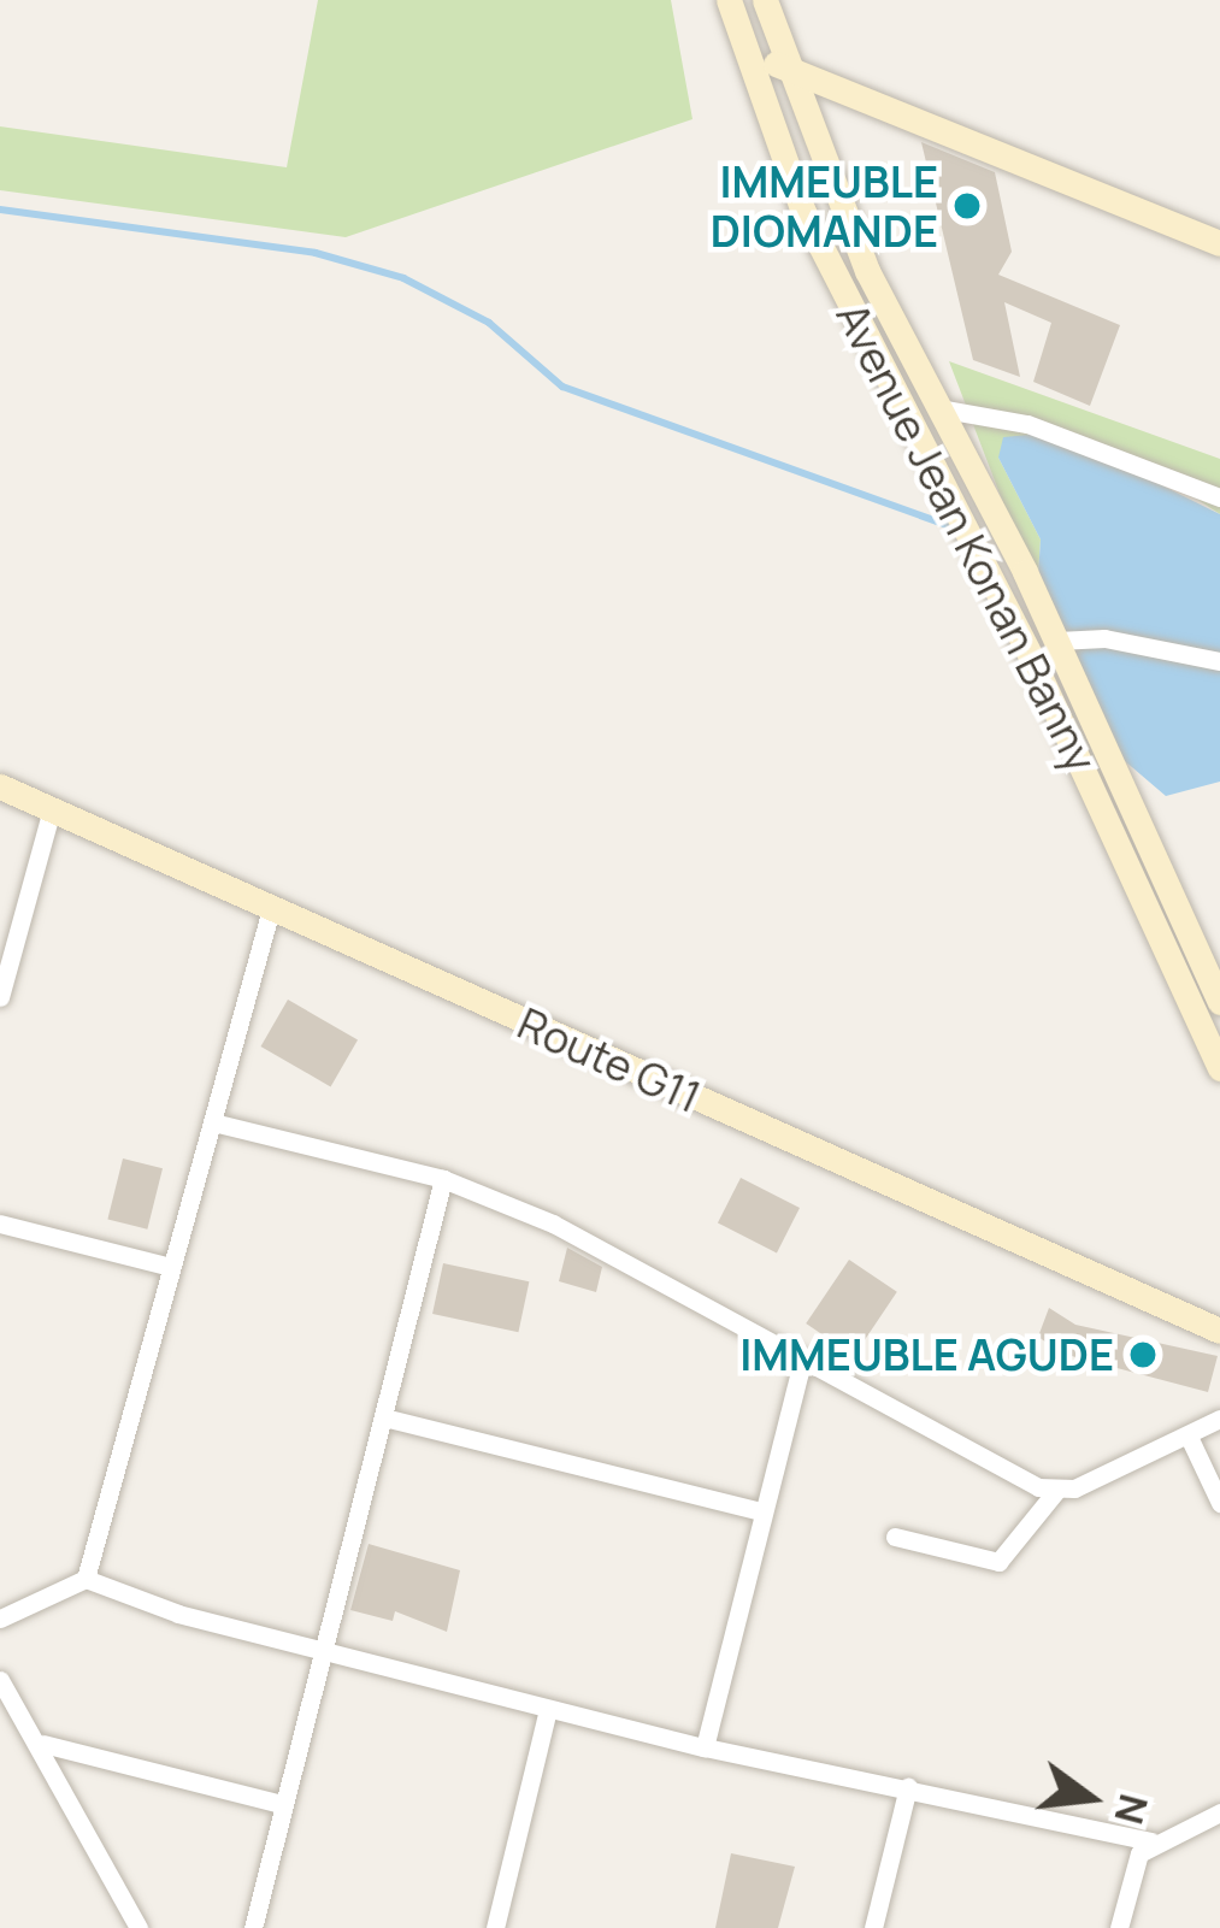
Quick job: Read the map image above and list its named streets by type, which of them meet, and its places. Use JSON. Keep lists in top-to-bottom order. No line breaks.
{"streets":{"street":["Avenue Jean Konan Banny","Route G11"]},"places":["IMMEUBLE DIOMANDE","IMMEUBLE AGUDE"],"north":"right"}
